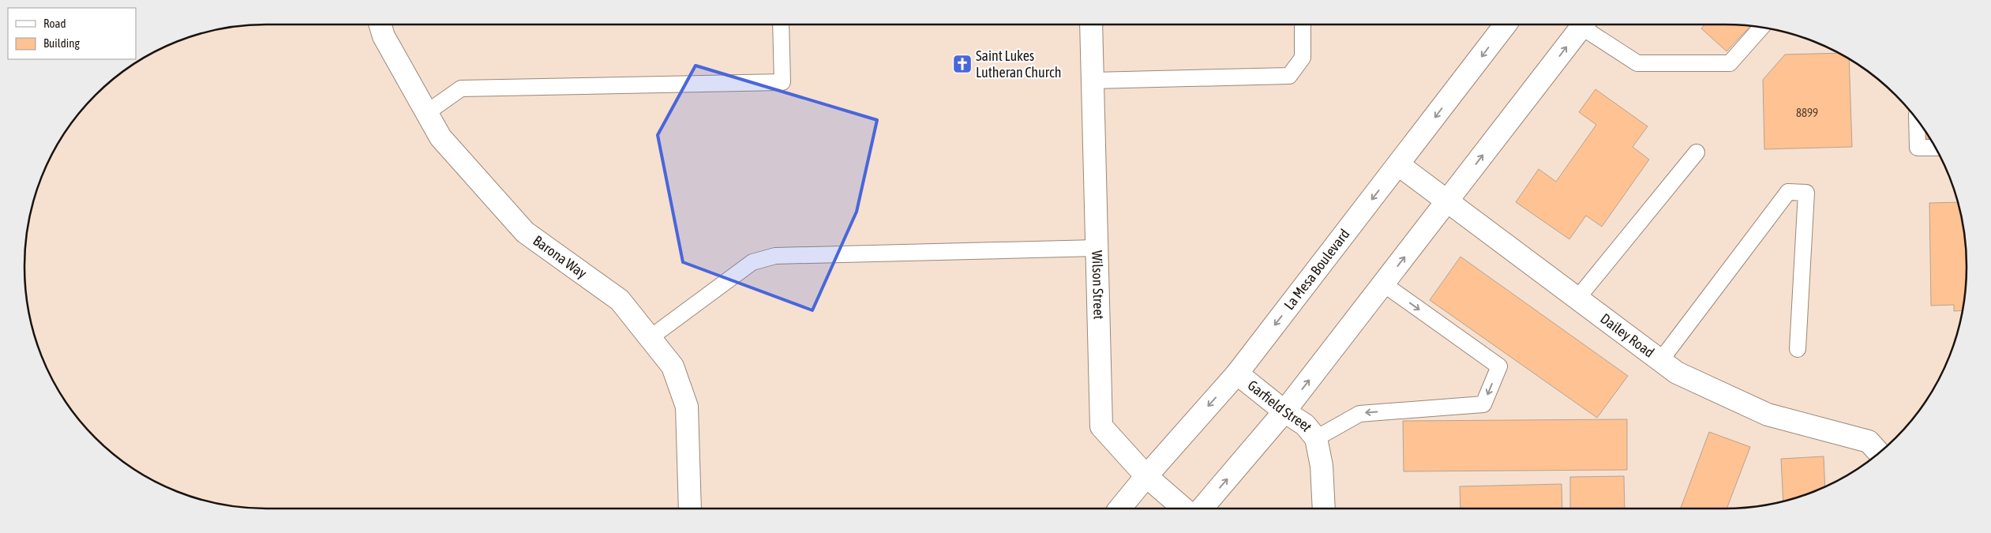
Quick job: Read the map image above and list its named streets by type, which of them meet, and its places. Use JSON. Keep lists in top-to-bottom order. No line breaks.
{"streets":{"street":["Barona Way","La Mesa Boulevard","Wilson Street","Dailey Road","Garfield Street"]},"crossings":[["La Mesa Boulevard","Wilson Street"],["La Mesa Boulevard","Dailey Road"],["La Mesa Boulevard","Garfield Street"]],"places":{"church":["Saint Lukes Lutheran Church"]},"house_numbers":["8899"],"legend":["Road","Building"]}
